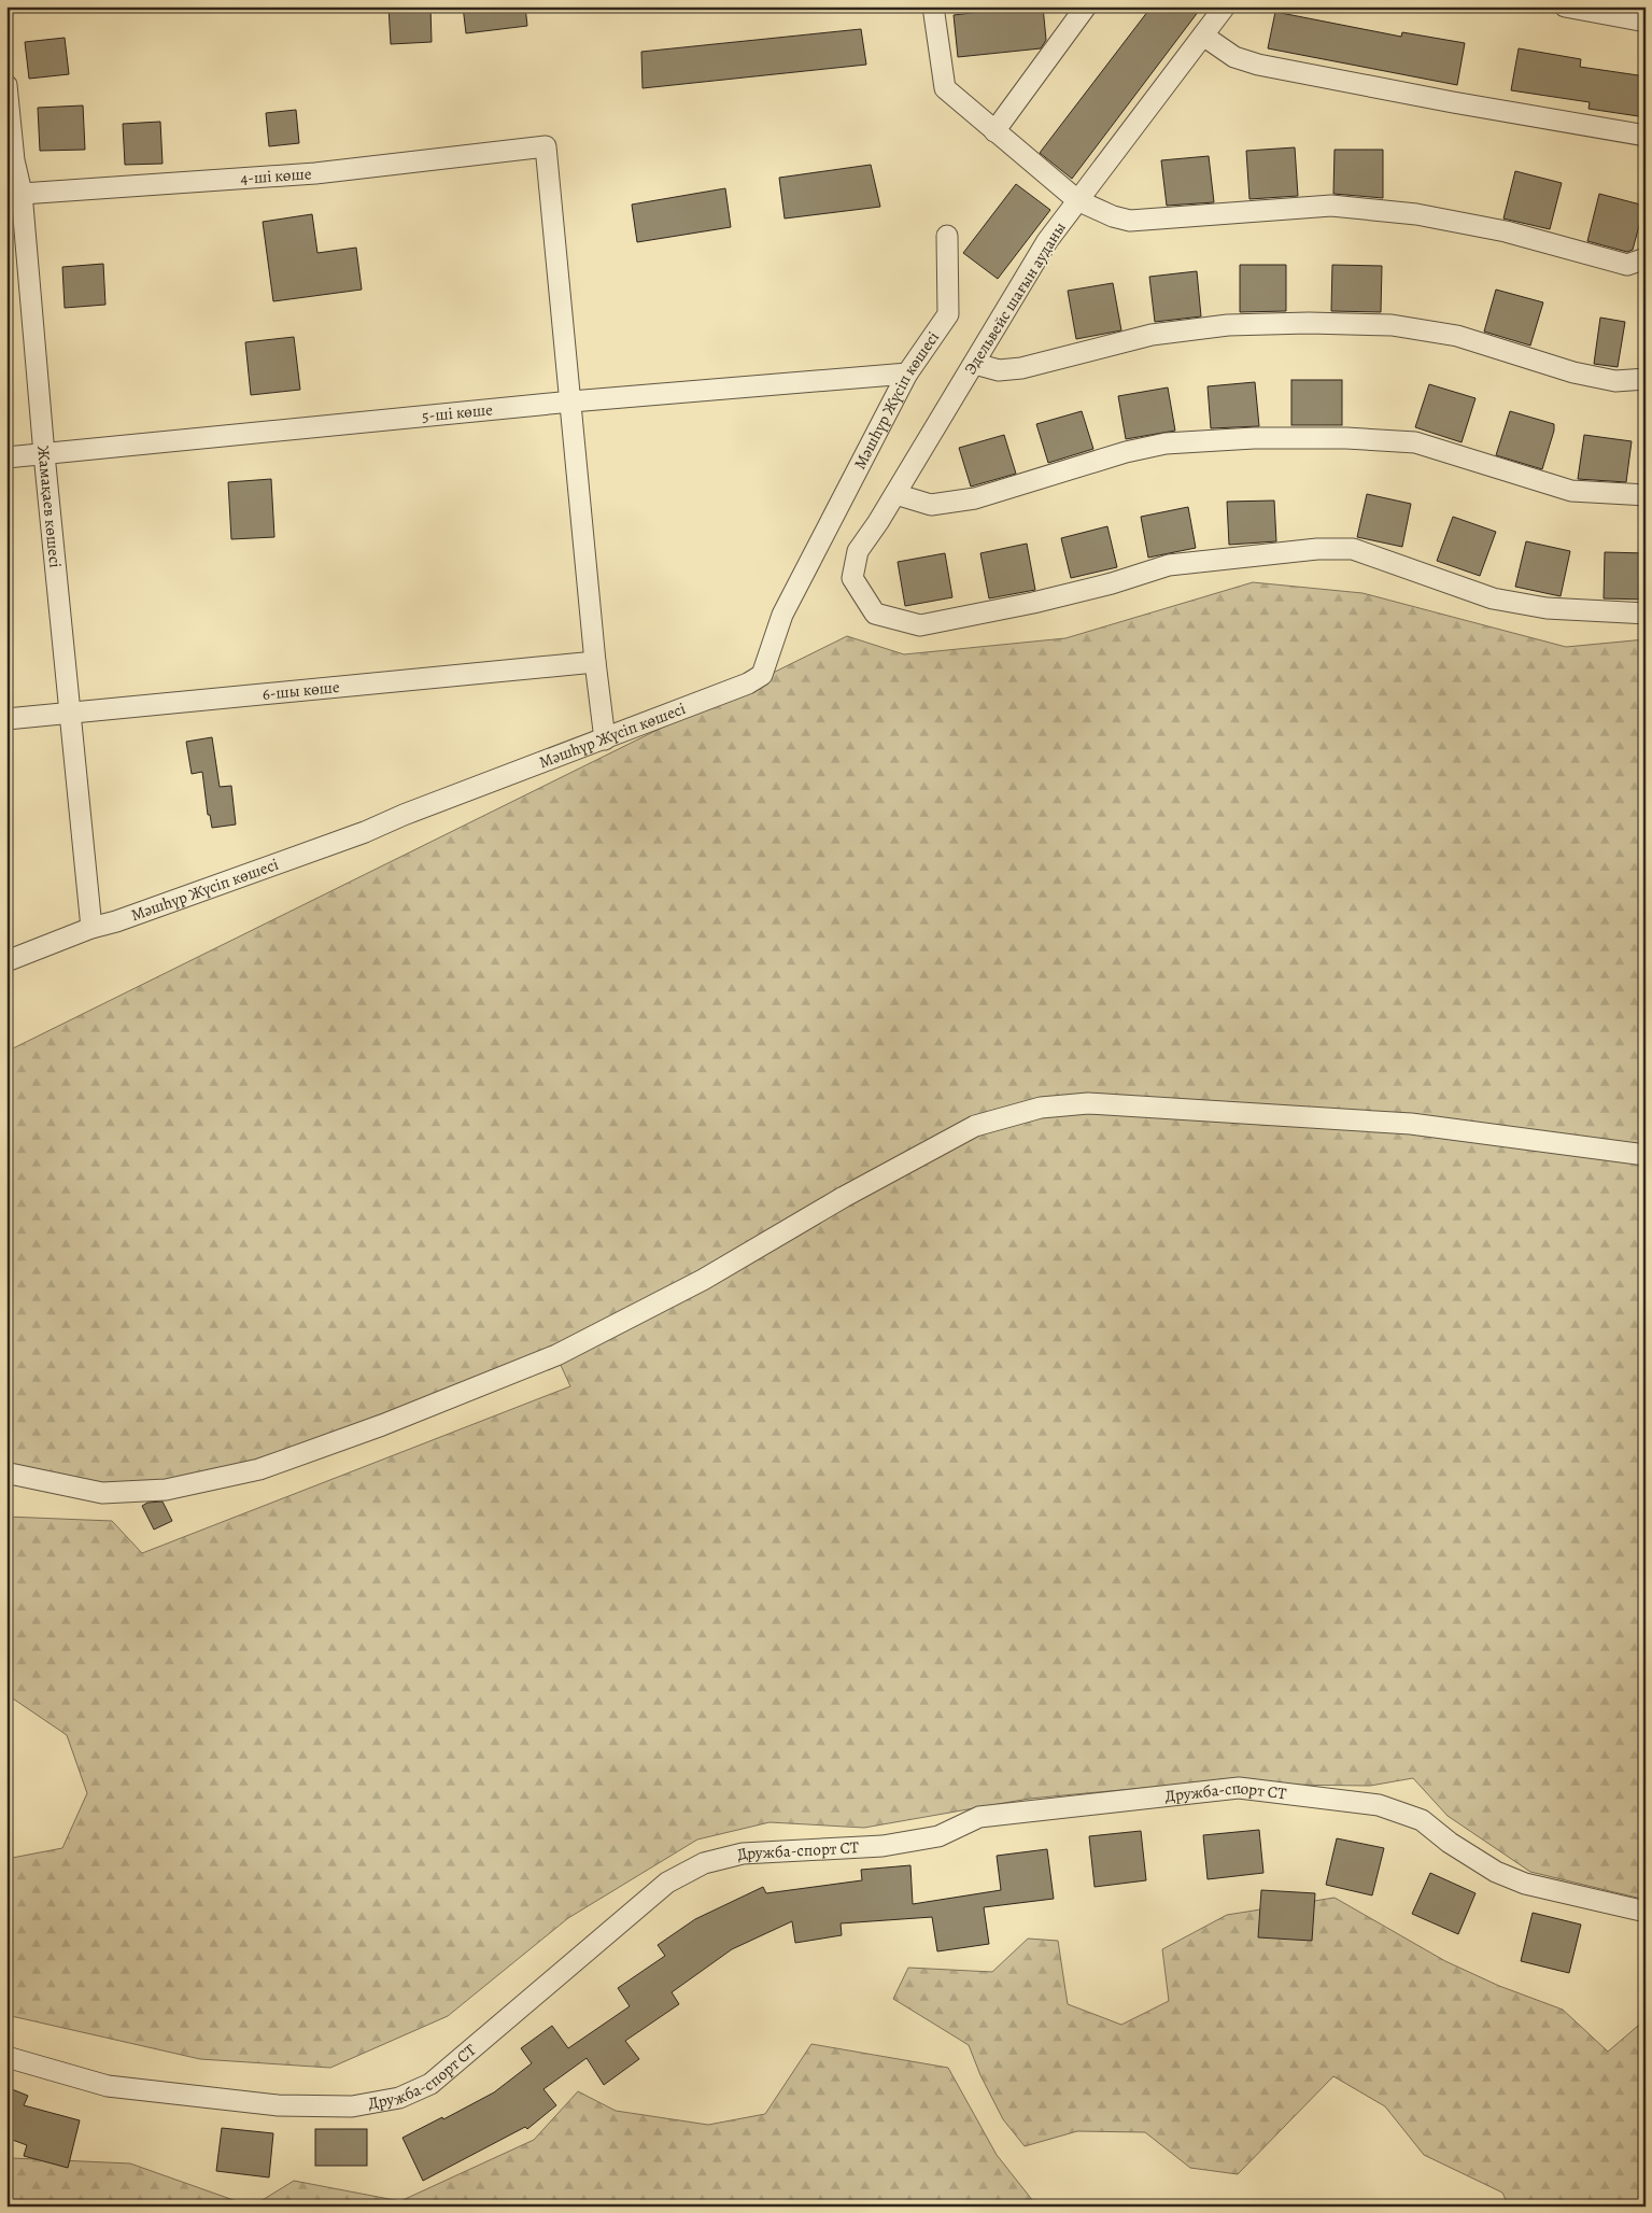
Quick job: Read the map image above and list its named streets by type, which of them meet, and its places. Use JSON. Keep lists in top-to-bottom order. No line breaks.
{"streets":{"street":["4-ші көше","Эдельвейс шағын ауданы","Мәшhүр Жүсіп көшесі","5-ші көше","Жамақаев көшесі","6-шы көше","Дружба-спорт СТ"]},"crossings":[["4-ші көше","5-ші көше"],["4-ші көше","Жамақаев көшесі"],["Мәшhүр Жүсіп көшесі","5-ші көше"],["Мәшhүр Жүсіп көшесі","Жамақаев көшесі"],["5-ші көше","Жамақаев көшесі"],["Жамақаев көшесі","6-шы көше"]]}
